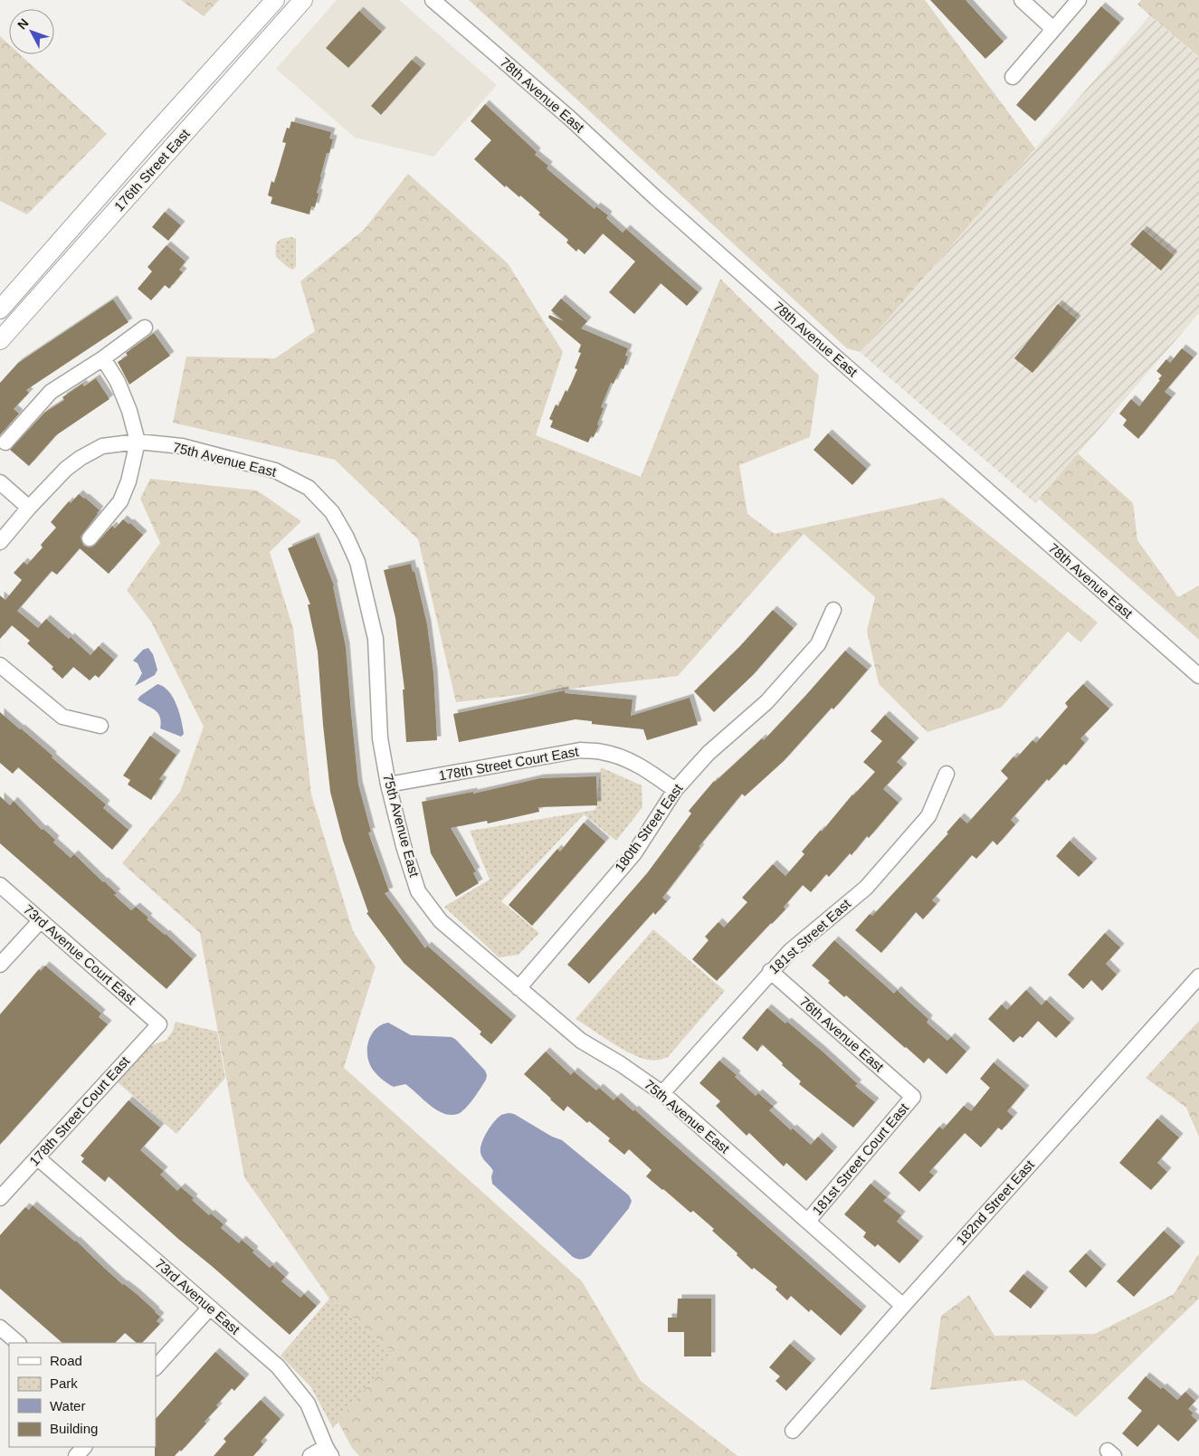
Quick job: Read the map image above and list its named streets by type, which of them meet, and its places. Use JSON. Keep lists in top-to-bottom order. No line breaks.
{"streets":{"main road":["176th Street East"],"street":["78th Avenue East","75th Avenue East","178th Street Court East","180th Street East","181st Street East","73rd Avenue Court East","76th Avenue East","181st Street Court East","182nd Street East","73rd Avenue East"]},"crossings":[["75th Avenue East","178th Street Court East"],["75th Avenue East","180th Street East"],["75th Avenue East","181st Street East"],["75th Avenue East","181st Street Court East"],["75th Avenue East","182nd Street East"],["178th Street Court East","180th Street East"],["178th Street Court East","73rd Avenue Court East"],["178th Street Court East","73rd Avenue East"],["181st Street East","76th Avenue East"],["76th Avenue East","181st Street Court East"]],"legend":["Road","Park","Water","Building"],"north":"top left"}
